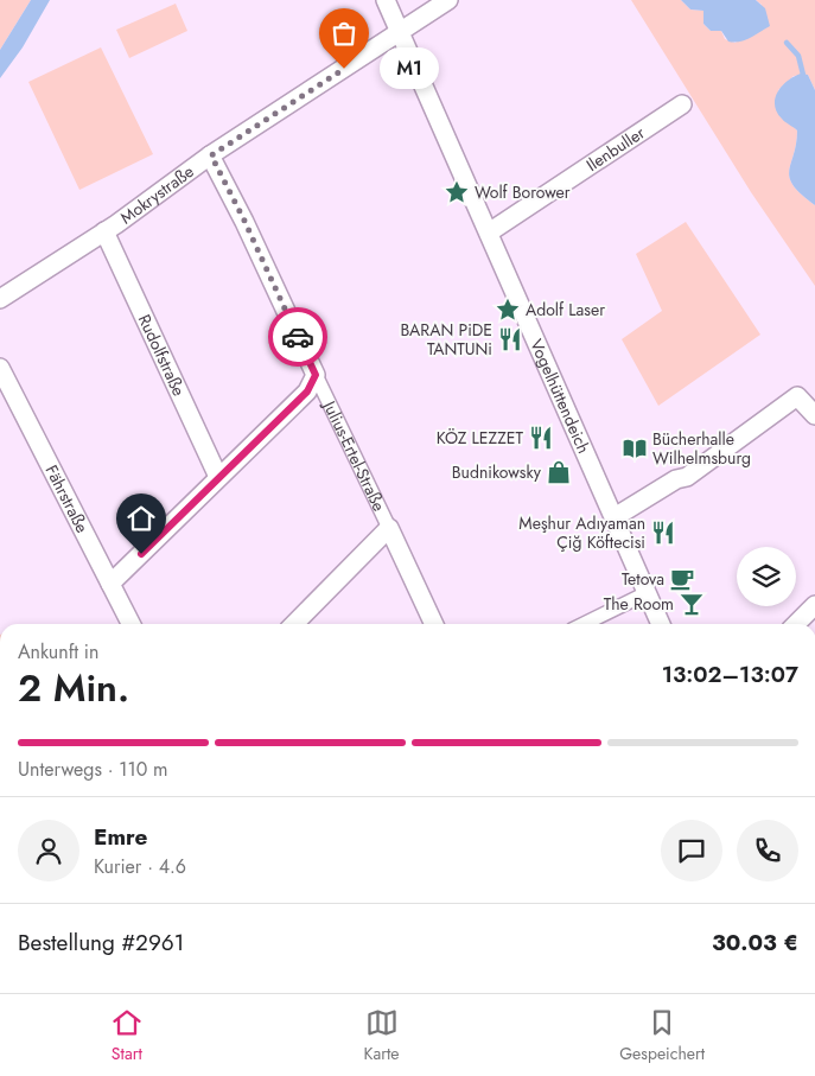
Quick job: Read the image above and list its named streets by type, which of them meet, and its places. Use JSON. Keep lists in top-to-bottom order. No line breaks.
{"streets":{"street":["Ilenbuller","Mokrystraße","Rudolfstraße","Vogelhüttendeich","Julius-Ertel-Straße","Fährstraße"]},"crossings":[["Ilenbuller","Vogelhüttendeich"],["Mokrystraße","Rudolfstraße"],["Mokrystraße","Vogelhüttendeich"],["Mokrystraße","Julius-Ertel-Straße"]],"places":{"other":["M1"],"place":["Wolf Borower","Adolf Laser"],"restaurant":["BARAN PiDE TANTUNi","KÖZ LEZZET","Meşhur Adıyaman Çiğ Köftecisi"],"library":["Bücherhalle Wilhelmsburg"],"shop":["Budnikowsky"],"cafe":["Tetova"],"bar":["The Room"]},"page":{"bubble":"M1","heading":["2 Min.","Ankunft in","13:02–13:07"],"panel":["Emre","Kurier · 4.6","Bestellung #2961","30.03 €"],"bar":"Unterwegs · 110 m","tabs":["Start","Karte","Gespeichert"]}}
